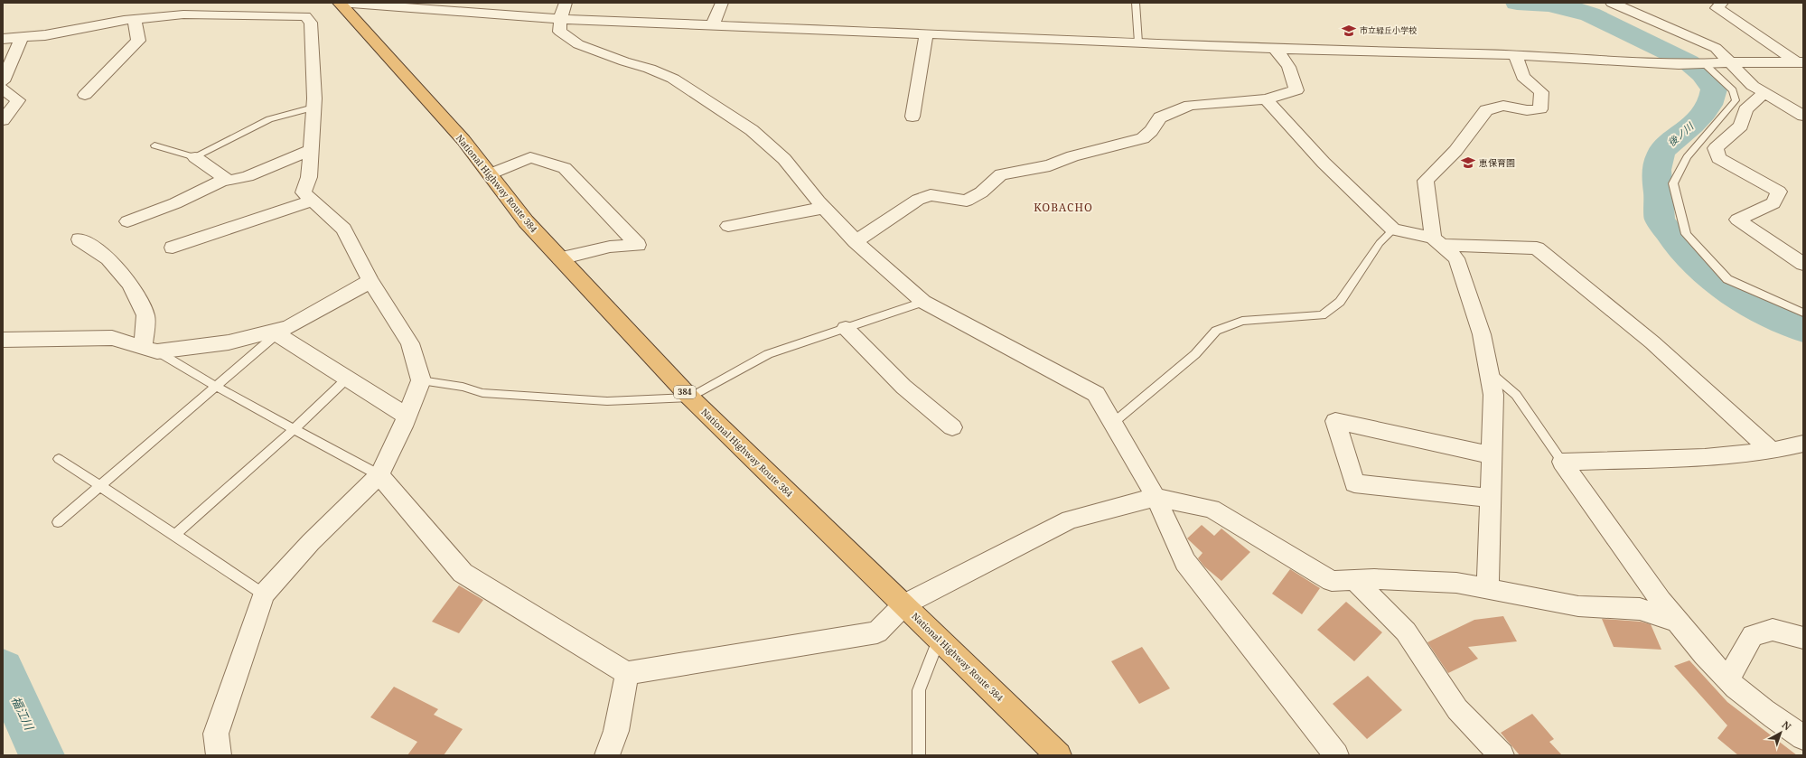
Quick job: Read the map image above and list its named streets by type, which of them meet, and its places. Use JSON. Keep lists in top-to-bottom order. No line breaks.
{"streets":{"highway":["National Highway Route 384","384"]},"districts":["KOBACHO"],"water":["後ノ川","福江川"],"places":{"school or university":["市立緑丘小学校","恵保育園"]},"north":"top right"}
